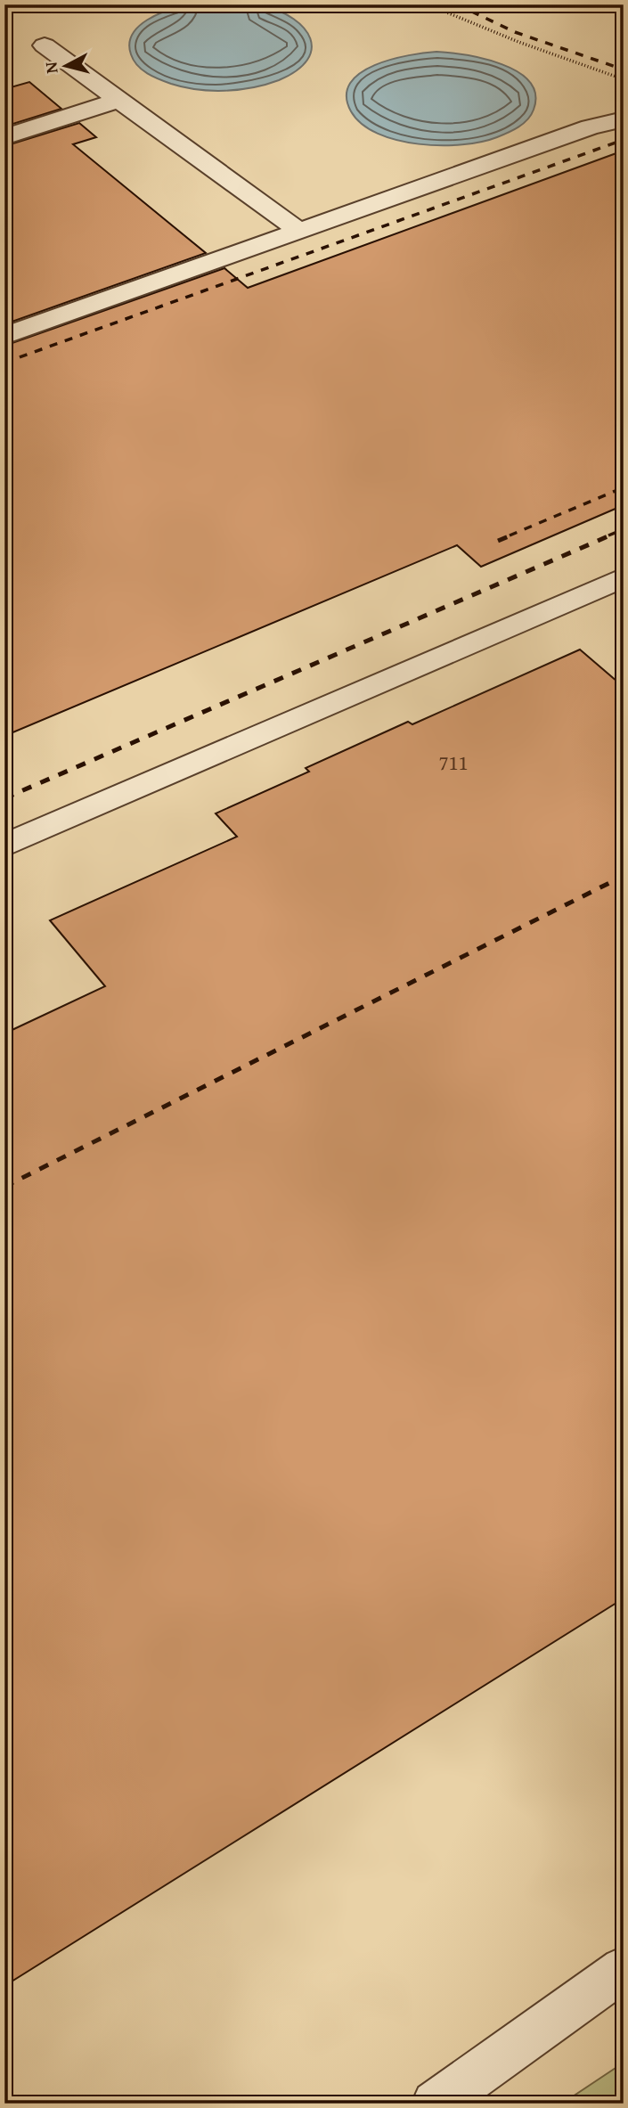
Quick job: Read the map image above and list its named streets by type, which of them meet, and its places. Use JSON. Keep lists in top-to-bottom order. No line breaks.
{"house_numbers":["711"],"north":"left"}
